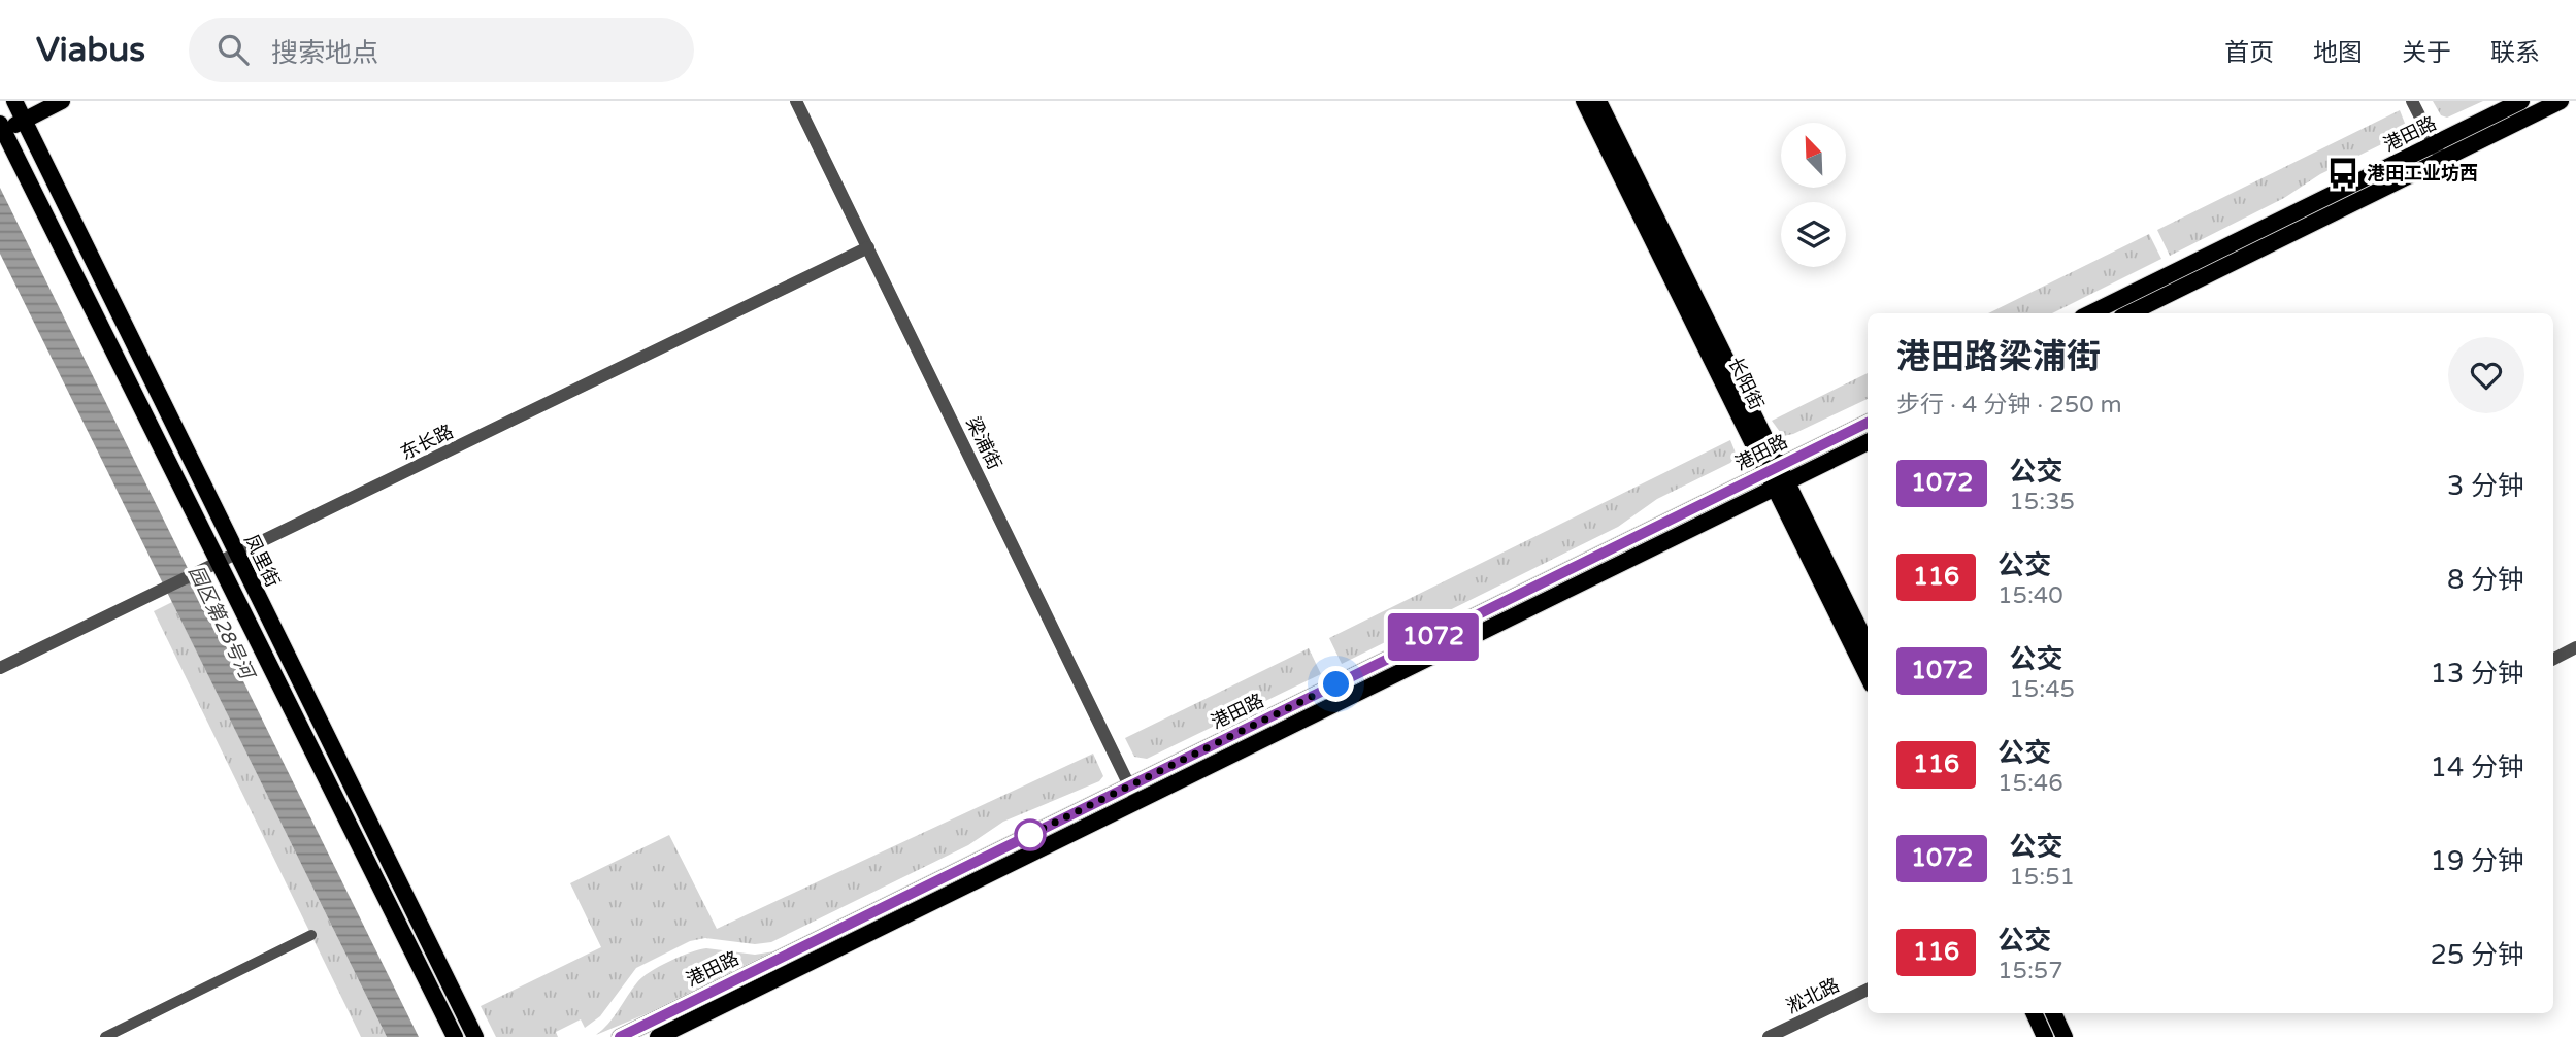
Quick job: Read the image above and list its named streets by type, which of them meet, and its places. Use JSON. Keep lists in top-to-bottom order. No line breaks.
{"streets":{"main road":["港田路","长阳街","凤里街"],"street":["东长路","梁浦街","淞北路"]},"crossings":[["港田路","长阳街"],["港田路","梁浦街"],["东长路","梁浦街"],["东长路","凤里街"]],"water":["园区第28号河"],"places":{"bus stop":["港田工业坊西"]},"lines":["bus line 1072"],"north":"top left","page":{"header":"Viabus","search":"搜索地点","nav":["首页","地图","关于","联系"],"on_map":"1072","heading":["港田路梁浦街","步行 · 4 分钟 · 250 m"],"list":[{"mark":"1072","name":"公交","note":"15:35","value":"3 分钟"},{"mark":"116","name":"公交","note":"15:40","value":"8 分钟"},{"mark":"1072","name":"公交","note":"15:45","value":"13 分钟"},{"mark":"116","name":"公交","note":"15:46","value":"14 分钟"},{"mark":"1072","name":"公交","note":"15:51","value":"19 分钟"},{"mark":"116","name":"公交","note":"15:57","value":"25 分钟"}]}}
